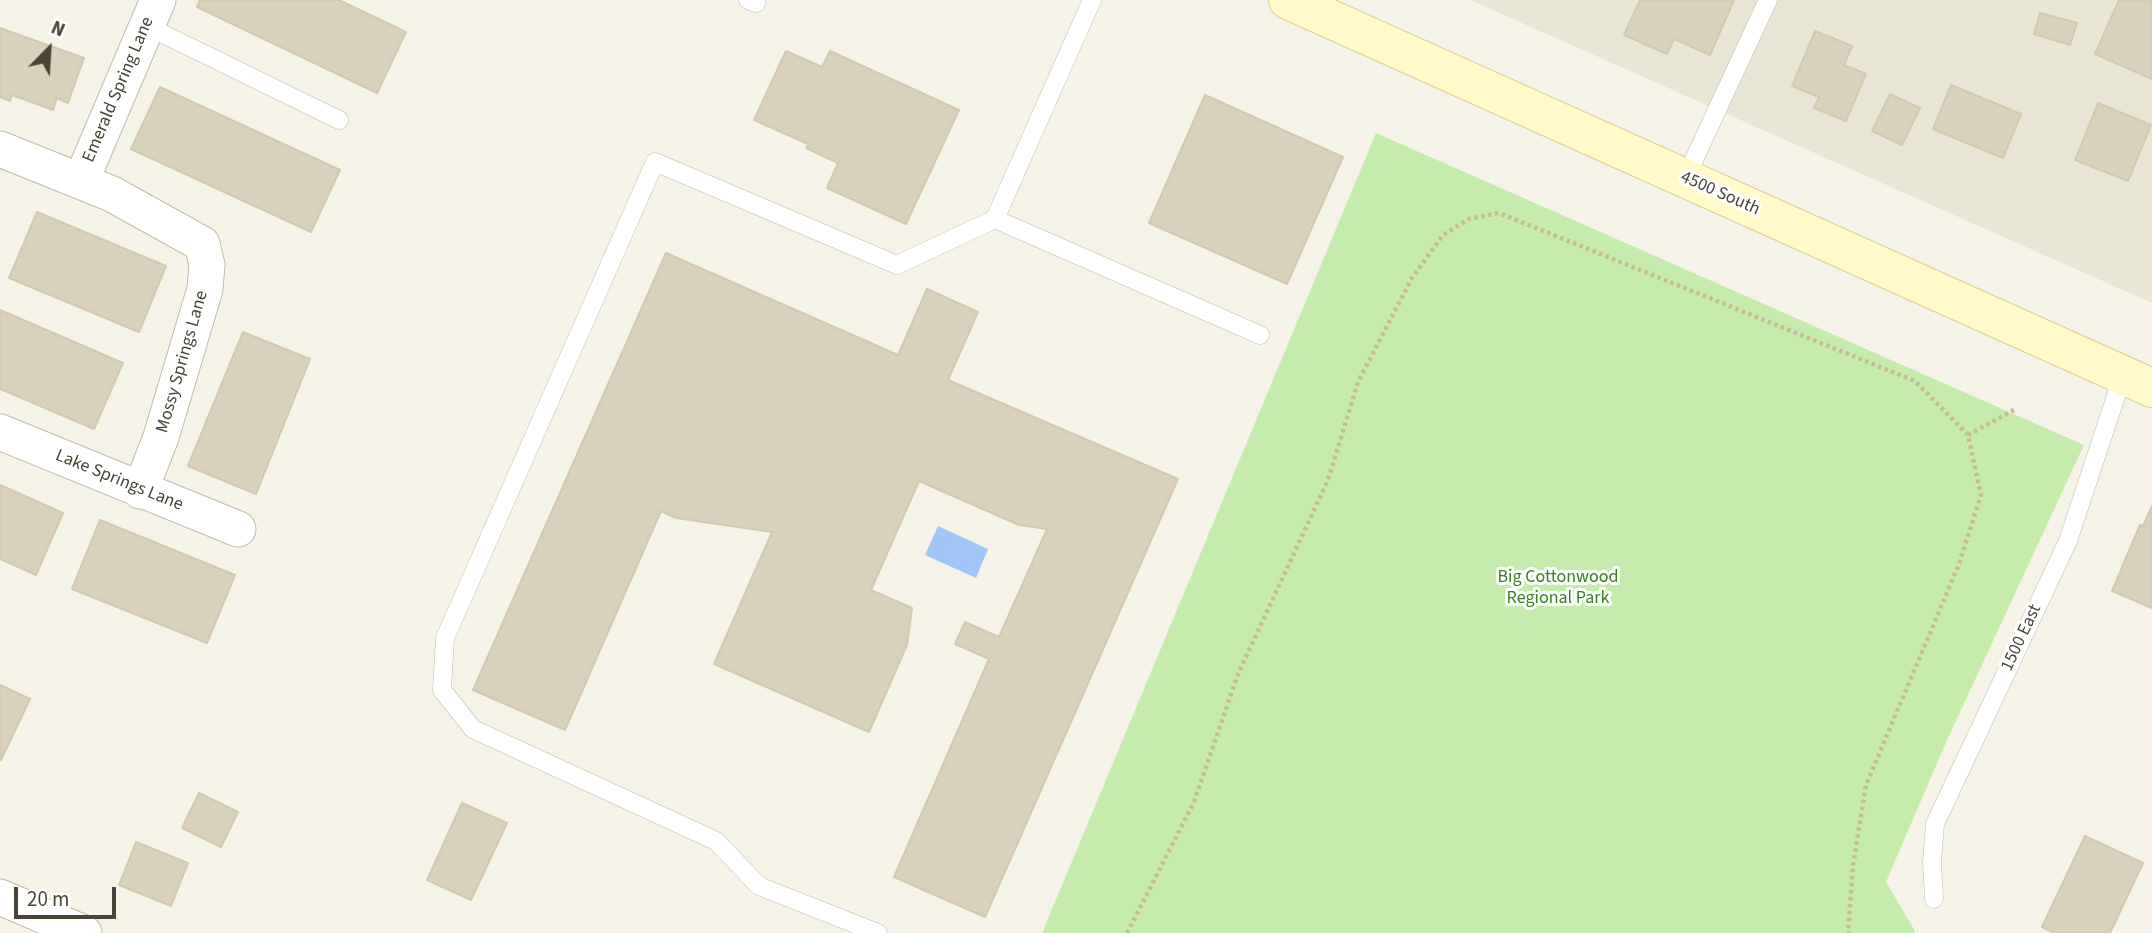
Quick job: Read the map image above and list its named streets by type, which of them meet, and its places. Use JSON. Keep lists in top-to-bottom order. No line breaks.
{"streets":{"main road":["4500 South"],"street":["Emerald Spring Lane","Mossy Springs Lane","Lake Springs Lane"],"lane":["1500 East"]},"crossings":[["Emerald Spring Lane","Mossy Springs Lane"],["4500 South","1500 East"],["Mossy Springs Lane","Lake Springs Lane"]],"parks":["Big Cottonwood Regional Park"],"scale_bar":"20 m","north":"top right"}
